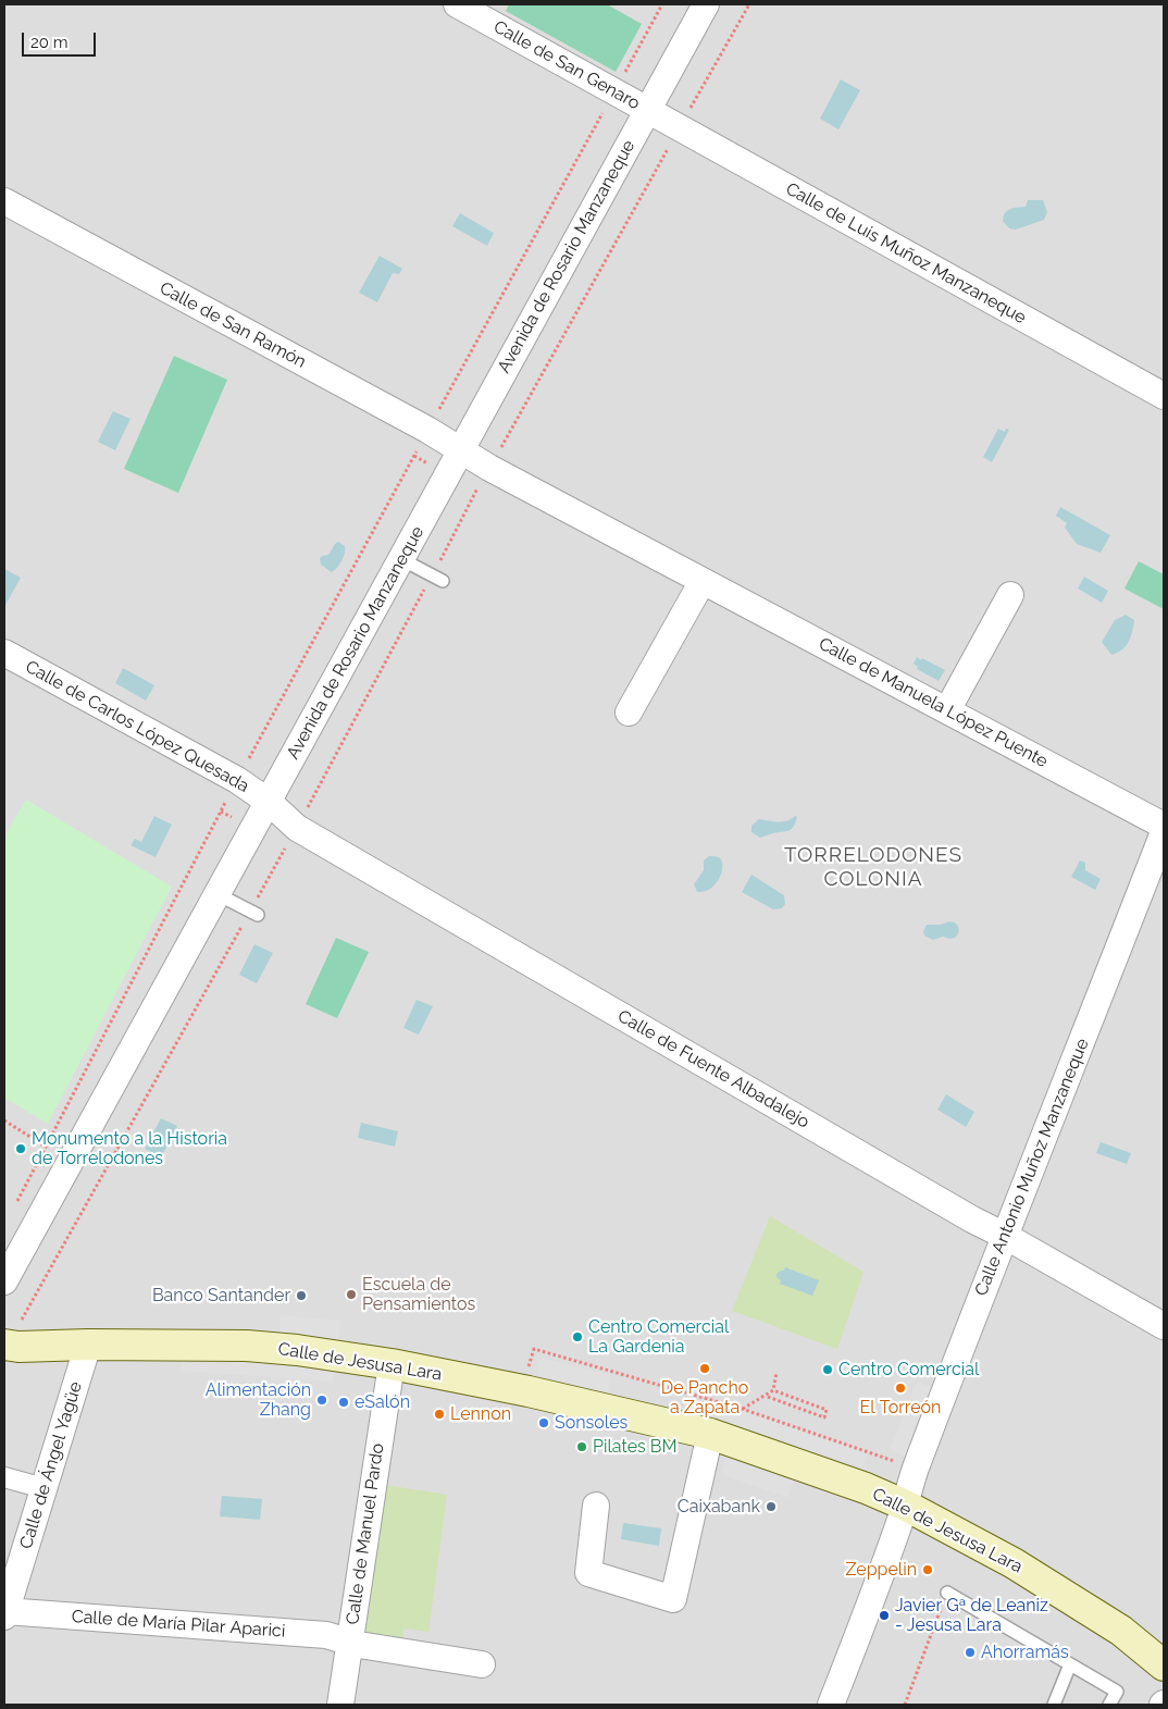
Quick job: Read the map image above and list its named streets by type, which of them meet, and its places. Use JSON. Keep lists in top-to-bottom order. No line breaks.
{"streets":{"main road":["Calle de Jesusa Lara"],"street":["Calle de San Genaro","Calle de Luis Muñoz Manzaneque","Avenida de Rosario Manzaneque","Calle de San Ramón","Calle de Manuela López Puente","Calle de Carlos López Quesada","Calle de Fuente Albadalejo","Calle Antonio Muñoz Manzaneque","Calle de Ángel Yagüe","Calle de Manuel Pardo","Calle de María Pilar Aparici"]},"crossings":[["Calle de San Genaro","Calle de Luis Muñoz Manzaneque"],["Calle de San Genaro","Avenida de Rosario Manzaneque"],["Calle de Luis Muñoz Manzaneque","Avenida de Rosario Manzaneque"],["Avenida de Rosario Manzaneque","Calle de San Ramón"],["Avenida de Rosario Manzaneque","Calle de Manuela López Puente"],["Avenida de Rosario Manzaneque","Calle de Carlos López Quesada"],["Avenida de Rosario Manzaneque","Calle de Fuente Albadalejo"],["Calle de San Ramón","Calle de Manuela López Puente"],["Calle de Carlos López Quesada","Calle de Fuente Albadalejo"],["Calle de Fuente Albadalejo","Calle Antonio Muñoz Manzaneque"],["Calle Antonio Muñoz Manzaneque","Calle de Jesusa Lara"],["Calle de Jesusa Lara","Calle de Ángel Yagüe"],["Calle de Jesusa Lara","Calle de Manuel Pardo"],["Calle de Ángel Yagüe","Calle de María Pilar Aparici"],["Calle de Manuel Pardo","Calle de María Pilar Aparici"]],"districts":["TORRELODONES COLONIA"],"places":["Monumento a la Historia de Torrelodones","Escuela de Pensamientos","Banco Santander","Centro Comercial La Gardenia","De Pancho a Zapata","Centro Comercial","El Torreón","Alimentación Zhang","eSalón","Lennon","Sonsoles","Pilates BM","Caixabank","Zeppelin","Javier Gª de Leaniz - Jesusa Lara","Ahorramás"],"scale_bar":"20 m"}
